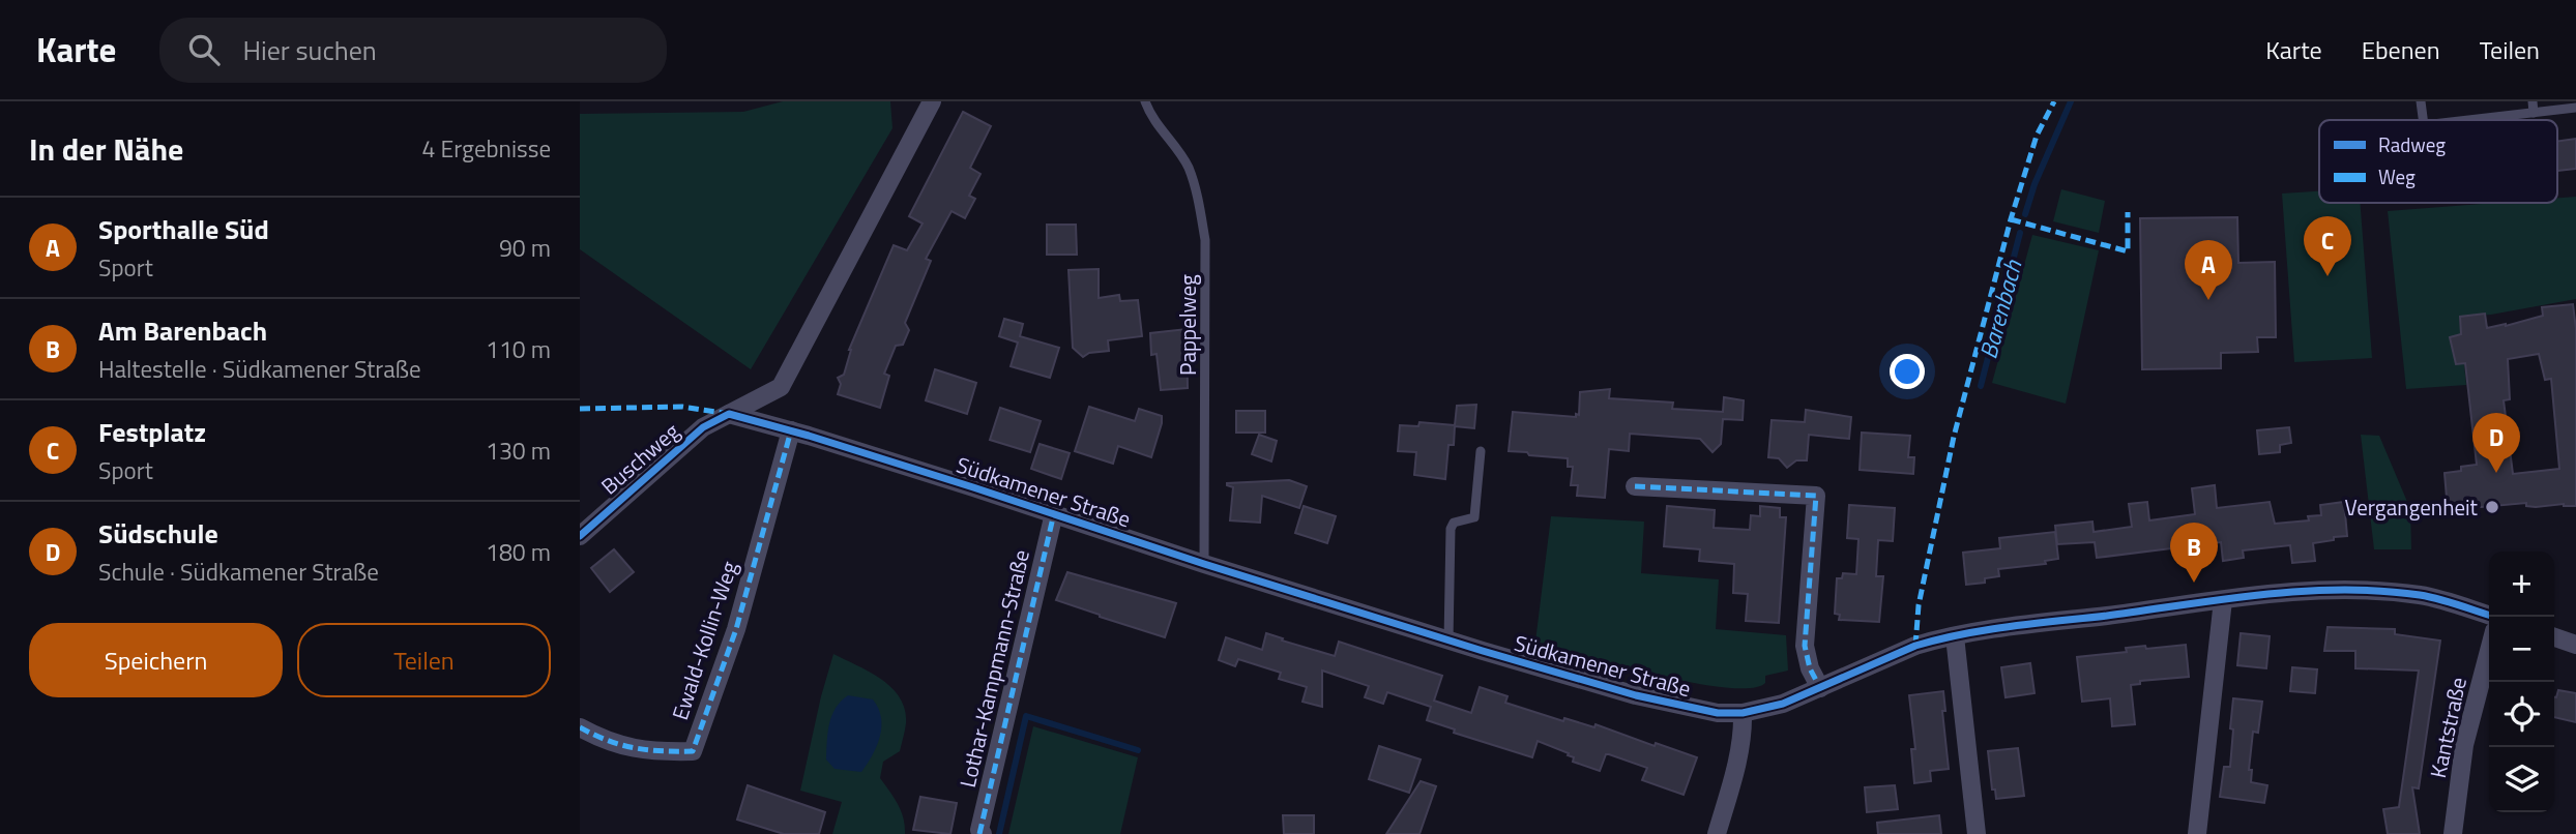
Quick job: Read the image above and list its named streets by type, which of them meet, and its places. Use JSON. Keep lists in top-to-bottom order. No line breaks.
{"streets":{"street":["Buschweg","Südkamener Straße","Ewald-Kollin-Weg","Lothar-Kampmann-Straße","Kantstraße"],"lane":["Pappelweg"]},"crossings":[["Pappelweg","Südkamener Straße"],["Buschweg","Südkamener Straße"],["Südkamener Straße","Ewald-Kollin-Weg"],["Südkamener Straße","Lothar-Kampmann-Straße"]],"water":["Barenbach"],"places":["Vergangenheit"],"legend":["Radweg","Weg"],"page":{"header":"Karte","search":"Hier suchen","nav":["Karte","Ebenen","Teilen"],"heading":["In der Nähe","4 Ergebnisse"],"list":[{"mark":"A","name":"Sporthalle Süd","note":"Sport","value":"90 m"},{"mark":"B","name":"Am Barenbach","note":"Haltestelle · Südkamener Straße","value":"110 m"},{"mark":"C","name":"Festplatz","note":"Sport","value":"130 m"},{"mark":"D","name":"Südschule","note":"Schule · Südkamener Straße","value":"180 m"}],"pins":["C","A","D","B"],"map_buttons":["+","−"],"buttons":["Speichern","Teilen"]}}
